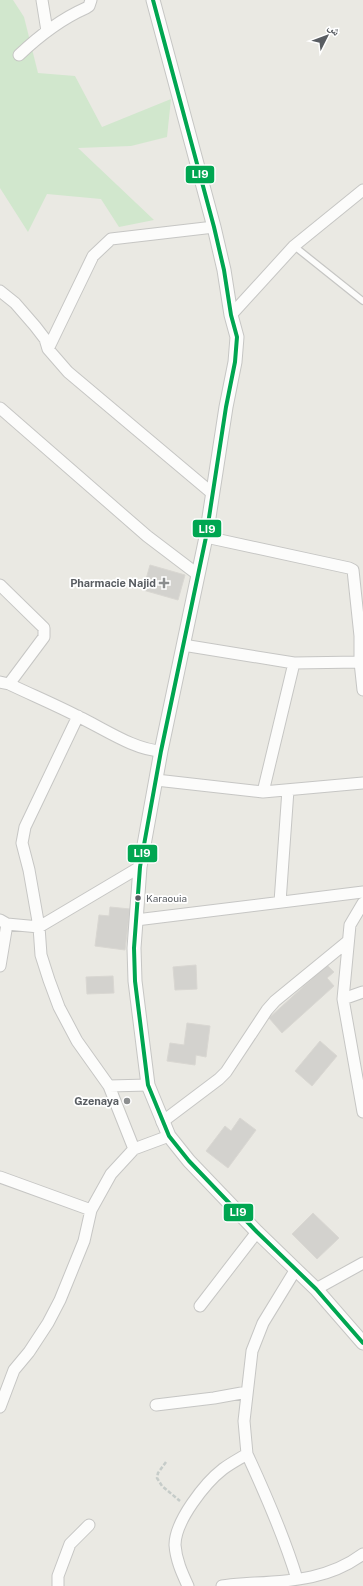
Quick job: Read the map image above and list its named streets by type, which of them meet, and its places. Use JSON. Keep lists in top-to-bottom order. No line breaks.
{"places":{"health":["Pharmacie Najid"],"other":["Karaouia","Gzenaya"]},"lines":["transit line LI9"],"north":"top right"}
